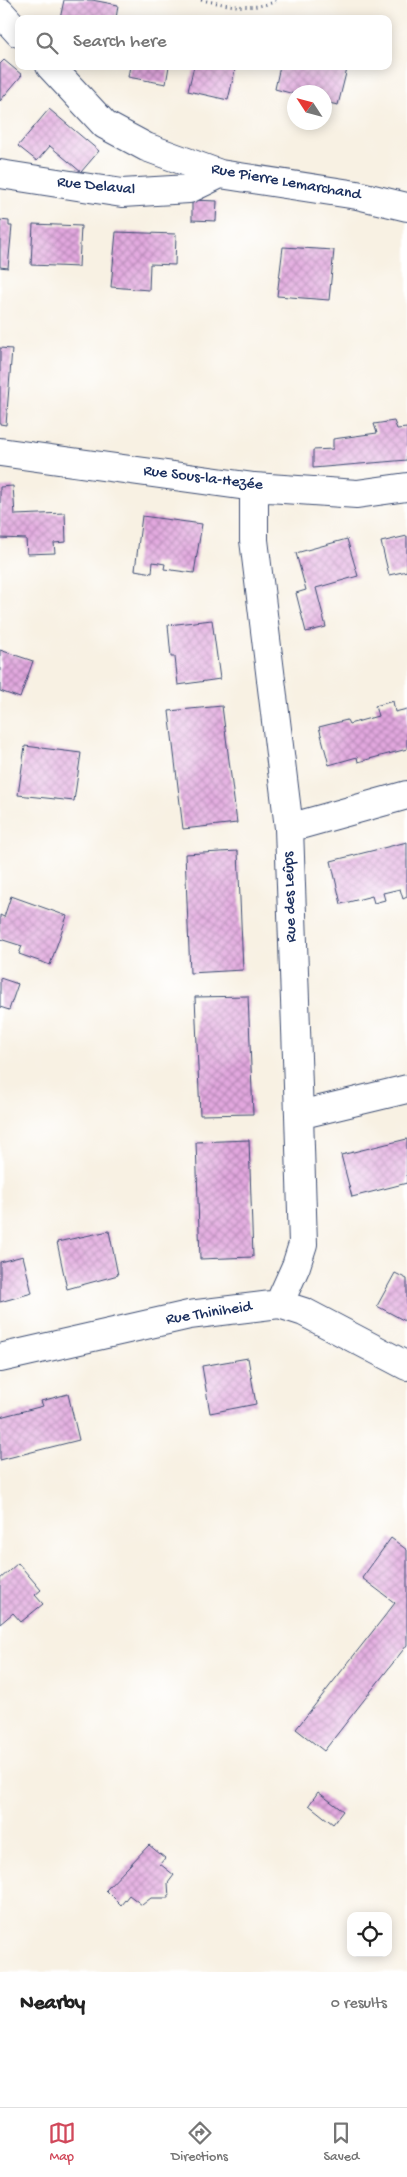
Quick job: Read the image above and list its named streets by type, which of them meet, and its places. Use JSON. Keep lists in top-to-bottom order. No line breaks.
{"streets":{"street":["Rue Pierre Lemarchand","Rue Delaval","Rue Sous-la-Hezée","Rue des Leûps","Rue Thiniheid"]},"crossings":[["Rue Pierre Lemarchand","Rue Delaval"],["Rue Sous-la-Hezée","Rue des Leûps"],["Rue des Leûps","Rue Thiniheid"]],"north":"top left","page":{"search":"Search here","heading":["Nearby","0 results"],"nav":["Map","Directions","Saved"]}}
